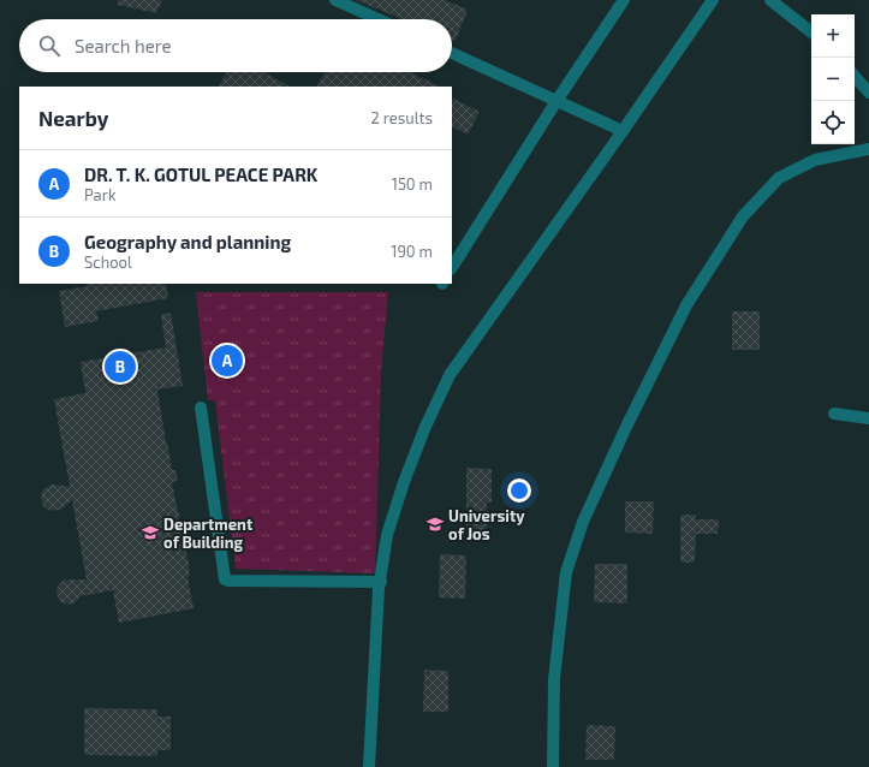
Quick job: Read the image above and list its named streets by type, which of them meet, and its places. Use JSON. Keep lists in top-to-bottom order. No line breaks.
{"places":{"school or university":["University of Jos","Department of Building"]},"page":{"map_buttons":["+","−"],"search":"Search here","heading":["Nearby","2 results"],"list":[{"mark":"A","name":"DR. T. K. GOTUL PEACE PARK","note":"Park","value":"150 m"},{"mark":"B","name":"Geography and planning","note":"School","value":"190 m"}],"pins":["A","B"]}}
